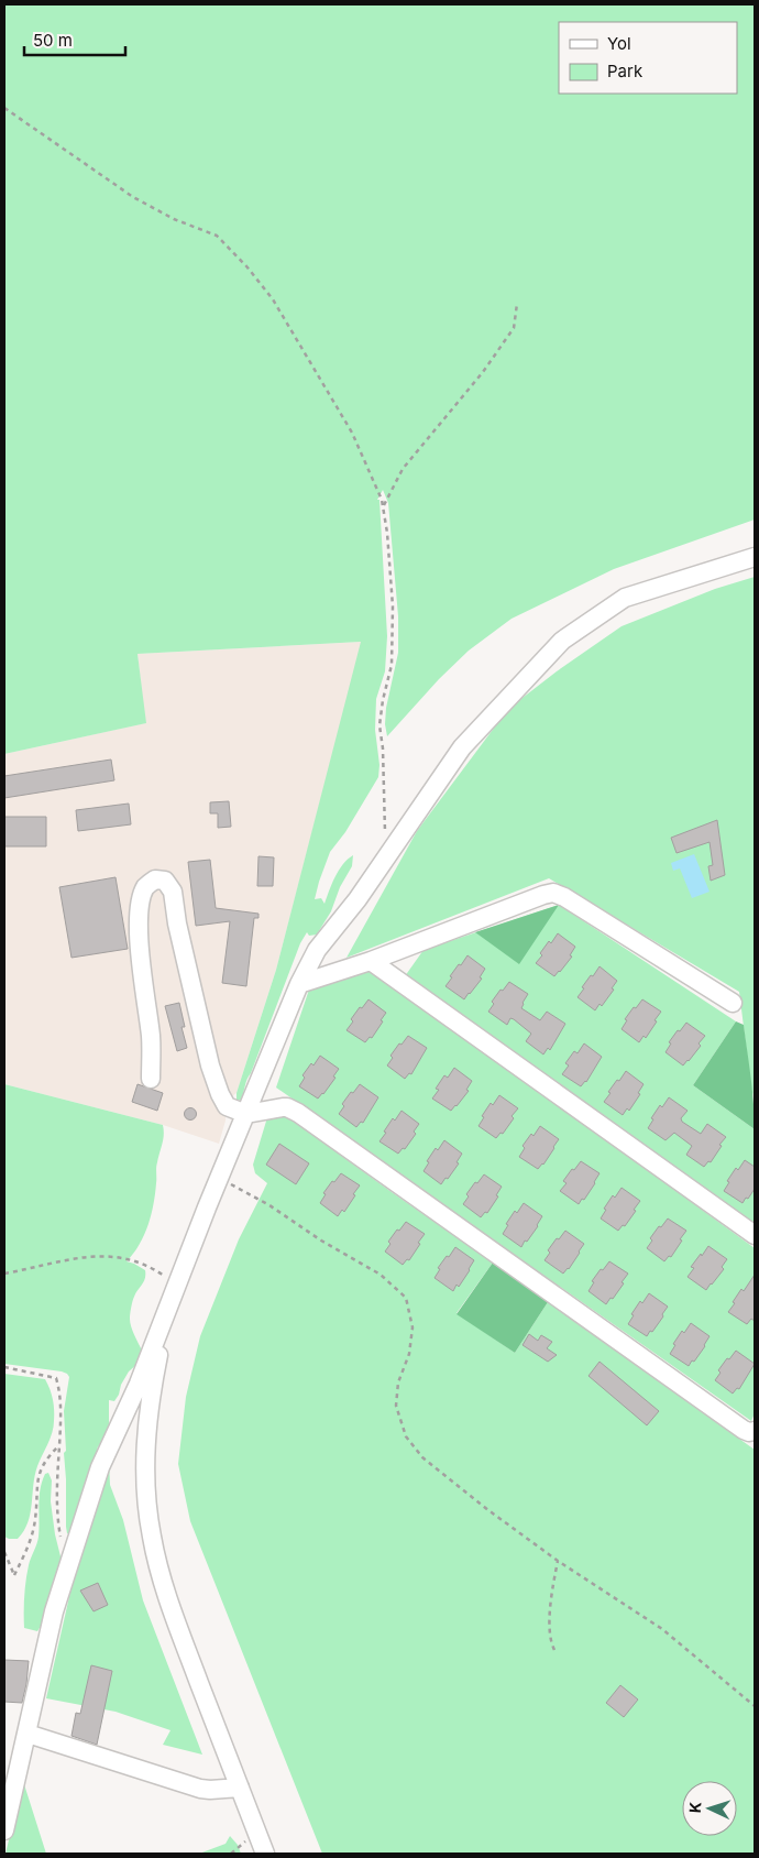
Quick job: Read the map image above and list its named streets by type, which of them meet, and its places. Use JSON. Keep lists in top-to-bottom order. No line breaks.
{"legend":["Yol","Park"],"scale_bar":"50 m","north":"left"}
